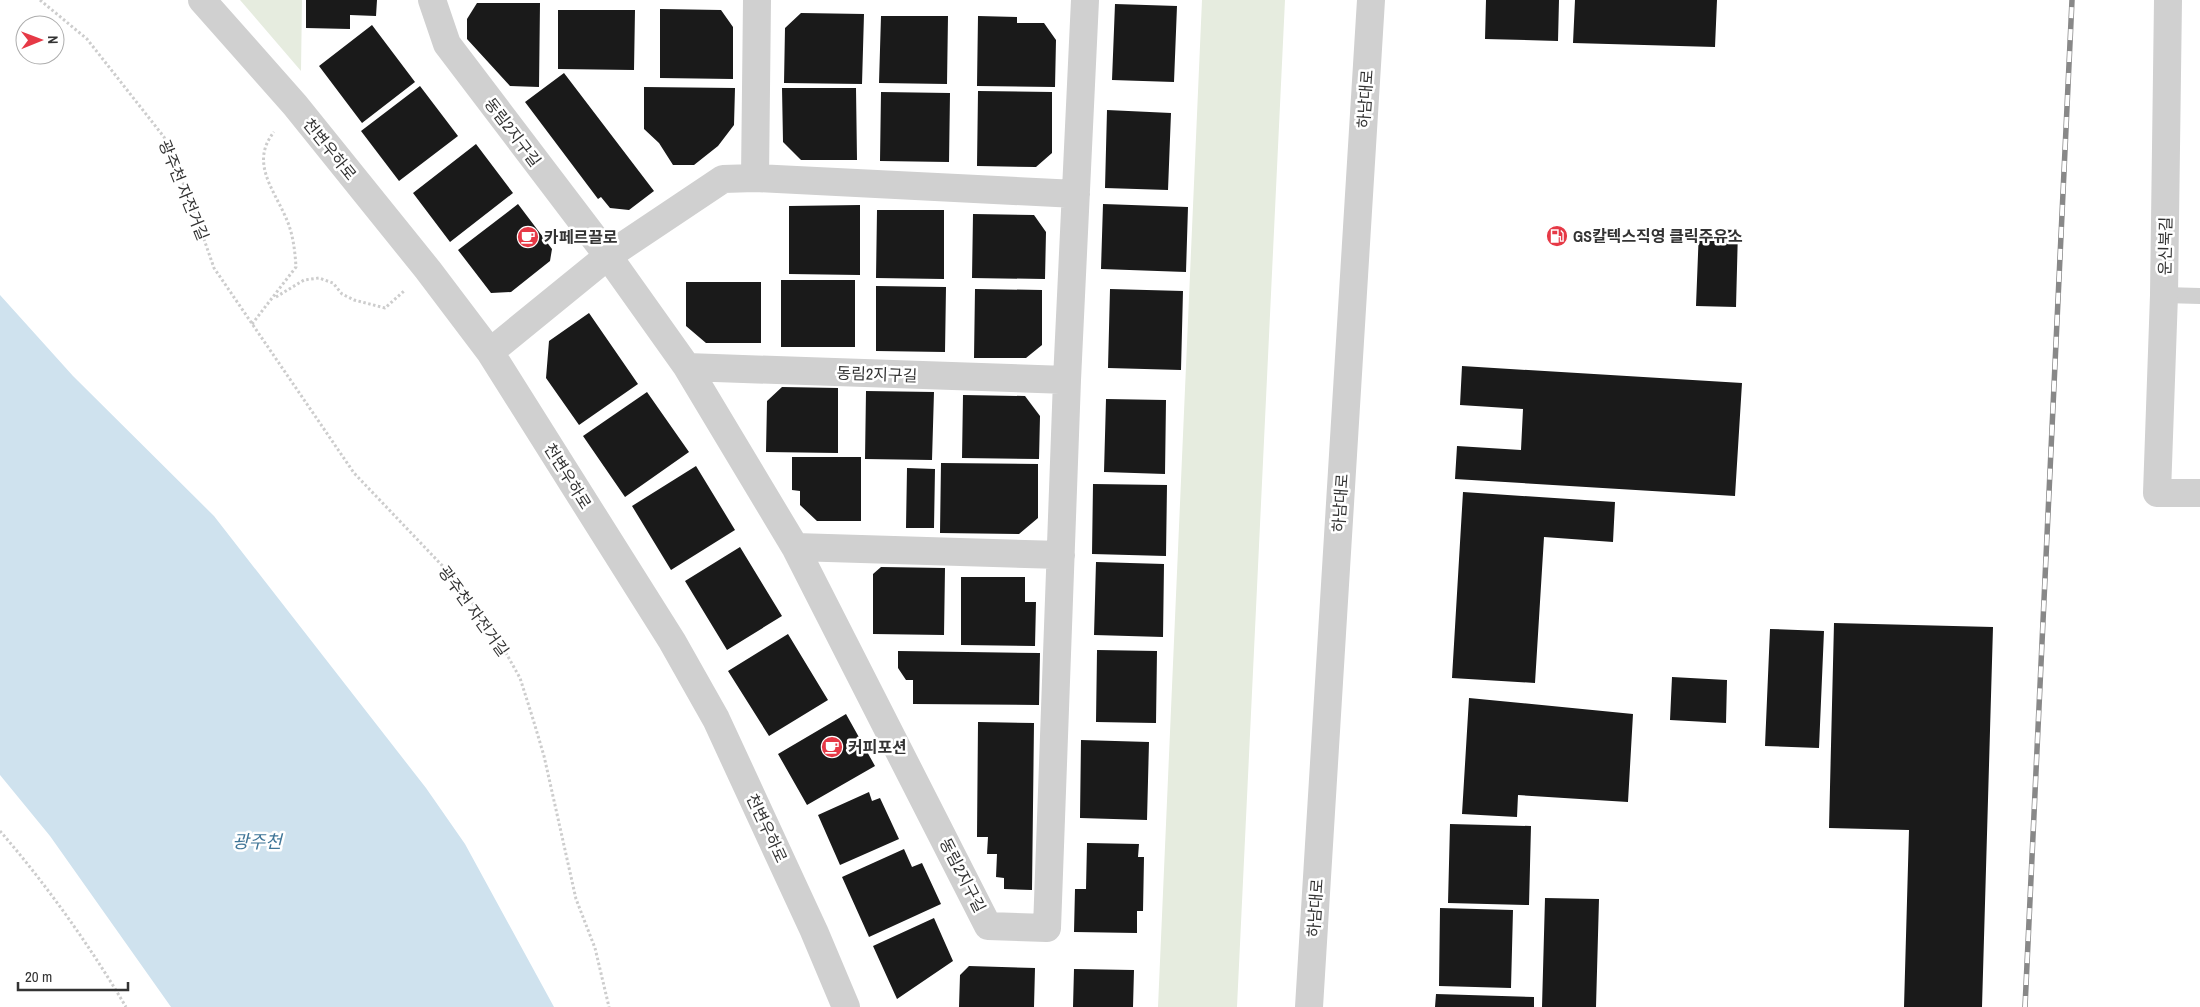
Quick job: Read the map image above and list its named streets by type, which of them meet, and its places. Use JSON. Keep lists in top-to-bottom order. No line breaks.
{"streets":{"street":["하남대로","동림2지구길","천변우하로","운신북길"],"path":["광주천 자전거길"]},"water":["광주천"],"places":{"fuel station":["GS칼텍스직영 클릭주유소"],"cafe":["카페르끌로","커피포션"]},"scale_bar":"20 m","north":"right"}
